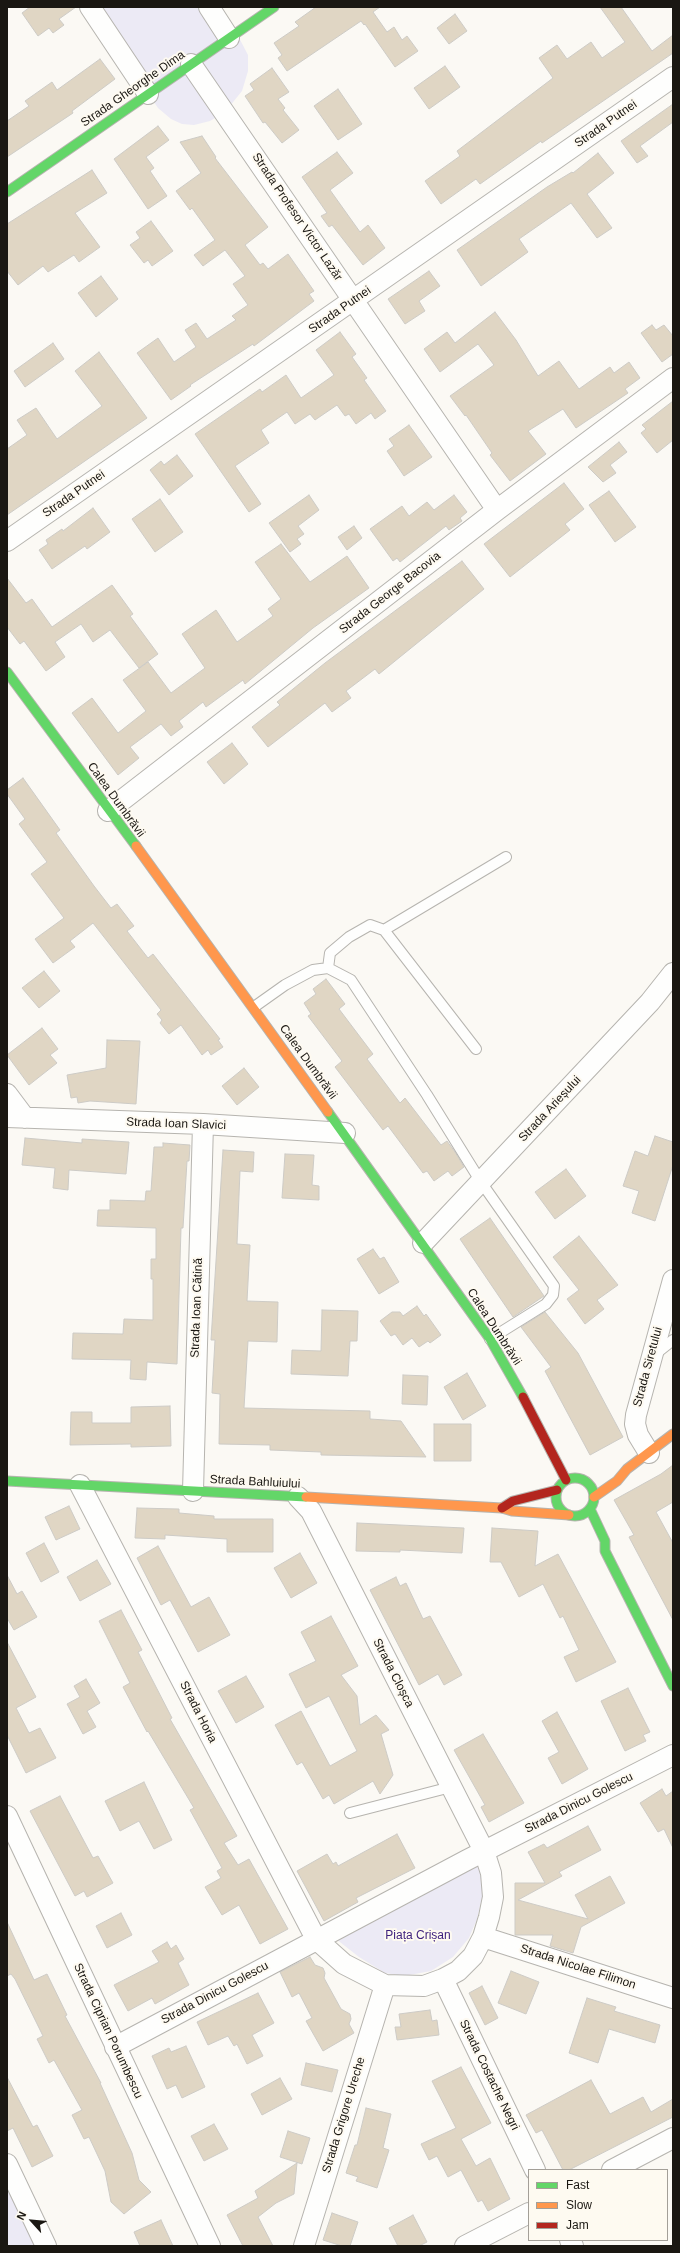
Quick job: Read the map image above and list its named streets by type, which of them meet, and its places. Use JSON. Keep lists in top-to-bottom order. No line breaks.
{"streets":{"main road":["Strada Gheorghe Dima","Calea Dumbrăvii","Strada Bahluiului"],"street":["Strada Putnei","Strada Profesor Victor Lazăr","Strada George Bacovia","Strada Arieșului","Strada Ioan Slavici","Strada Ioan Cătină","Strada Siretului","Strada Cloșca","Strada Horia","Strada Dinicu Golescu","Strada Nicolae Filimon","Strada Ciprian Porumbescu","Strada Costache Negri","Strada Grigore Ureche"]},"crossings":[["Strada Gheorghe Dima","Strada Profesor Victor Lazăr"],["Strada Putnei","Strada Profesor Victor Lazăr"],["Strada Profesor Victor Lazăr","Strada George Bacovia"],["Strada George Bacovia","Calea Dumbrăvii"],["Calea Dumbrăvii","Strada Arieșului"],["Calea Dumbrăvii","Strada Ioan Slavici"],["Calea Dumbrăvii","Strada Bahluiului"],["Strada Ioan Slavici","Strada Ioan Cătină"],["Strada Ioan Cătină","Strada Bahluiului"],["Strada Bahluiului","Strada Cloșca"],["Strada Bahluiului","Strada Horia"],["Strada Cloșca","Strada Dinicu Golescu"],["Strada Horia","Strada Dinicu Golescu"],["Strada Dinicu Golescu","Strada Ciprian Porumbescu"]],"parks":["Piața Crișan"],"legend":["Fast","Slow","Jam"],"north":"top left"}
